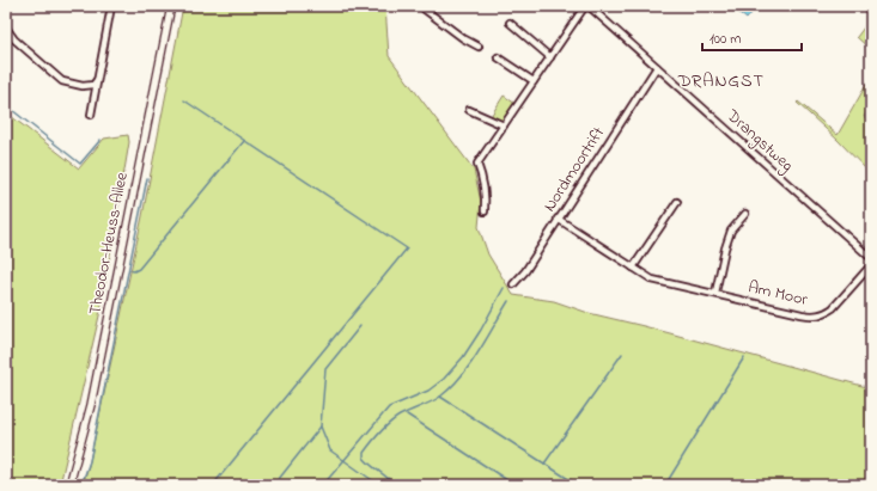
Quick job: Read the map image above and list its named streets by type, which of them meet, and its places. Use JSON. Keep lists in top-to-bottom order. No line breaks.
{"streets":{"street":["Drangstweg","Nordmoortrift","Theodor-Heuss-Allee","Am Moor"]},"crossings":[["Drangstweg","Nordmoortrift"],["Nordmoortrift","Am Moor"]],"districts":["DRANGST"],"scale_bar":"100 m"}
